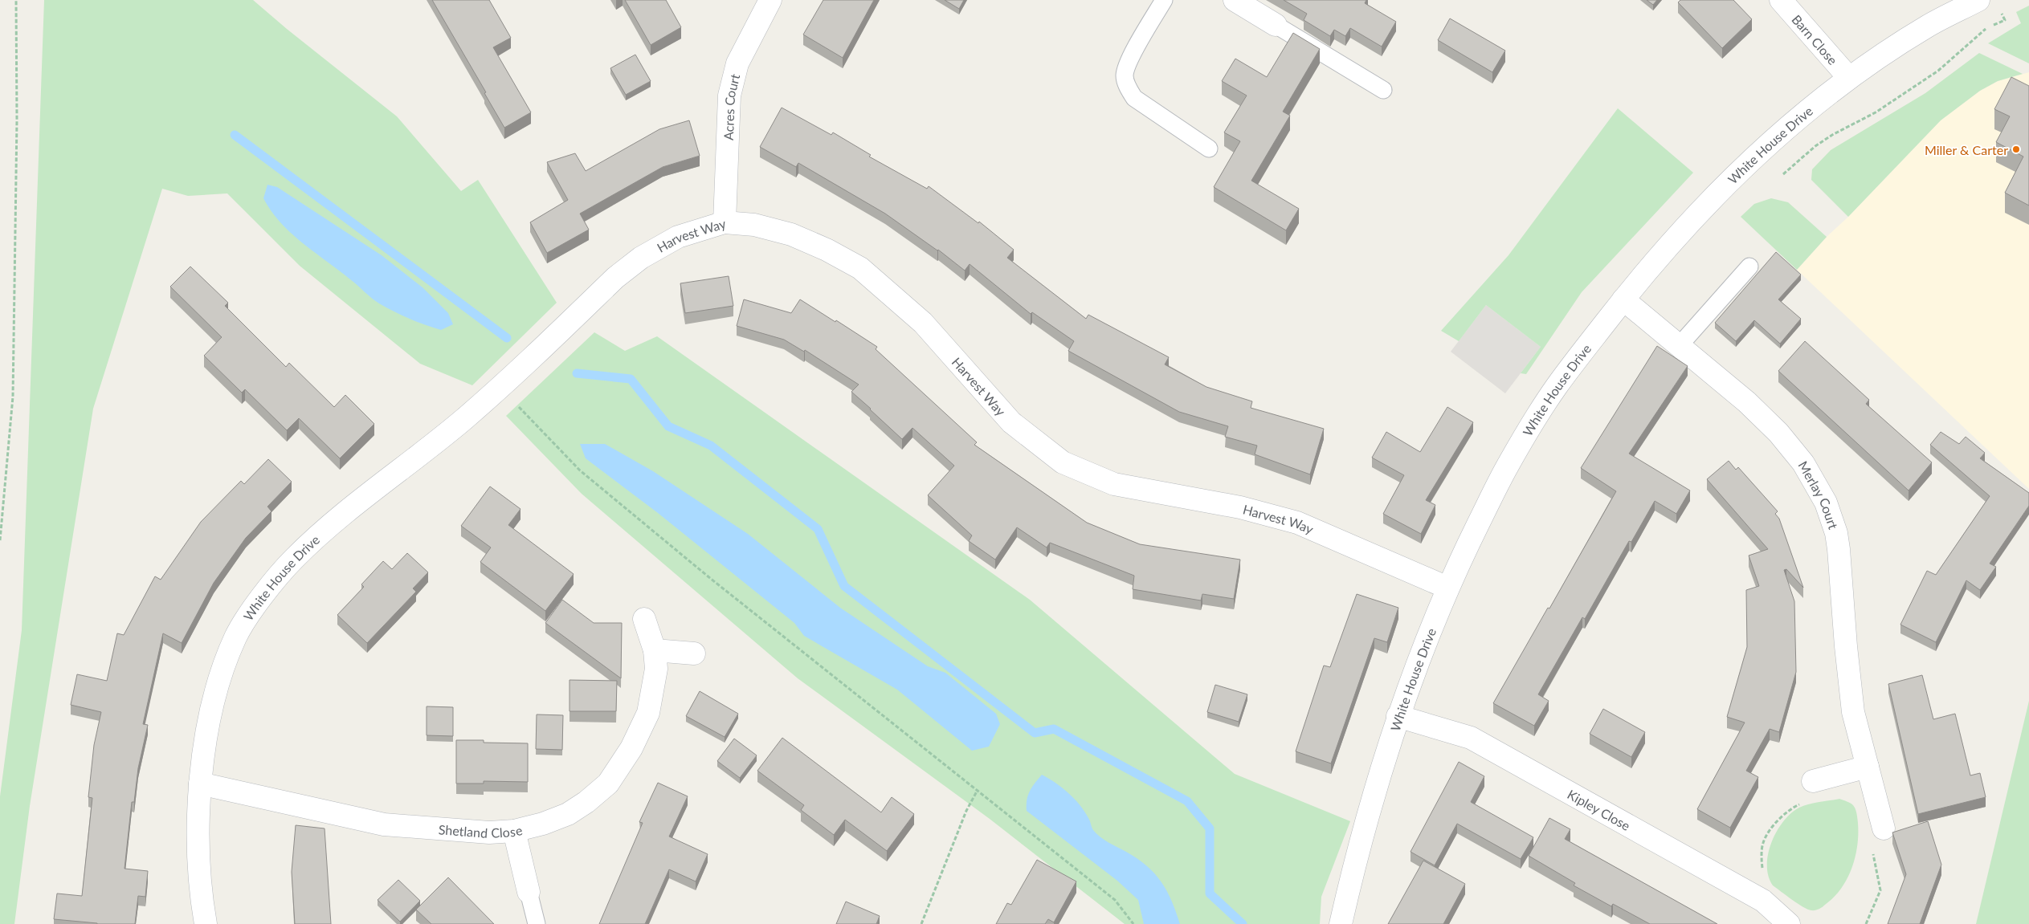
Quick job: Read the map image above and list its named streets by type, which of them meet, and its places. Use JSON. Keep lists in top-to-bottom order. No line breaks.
{"streets":{"street":["Barn Close","Acres Court","White House Drive","Harvest Way","Merlay Court","Kipley Close","Shetland Close"]},"crossings":[["Barn Close","White House Drive"],["Acres Court","Harvest Way"],["White House Drive","Harvest Way"],["White House Drive","Merlay Court"],["White House Drive","Kipley Close"],["White House Drive","Shetland Close"]],"places":["Miller & Carter"]}
